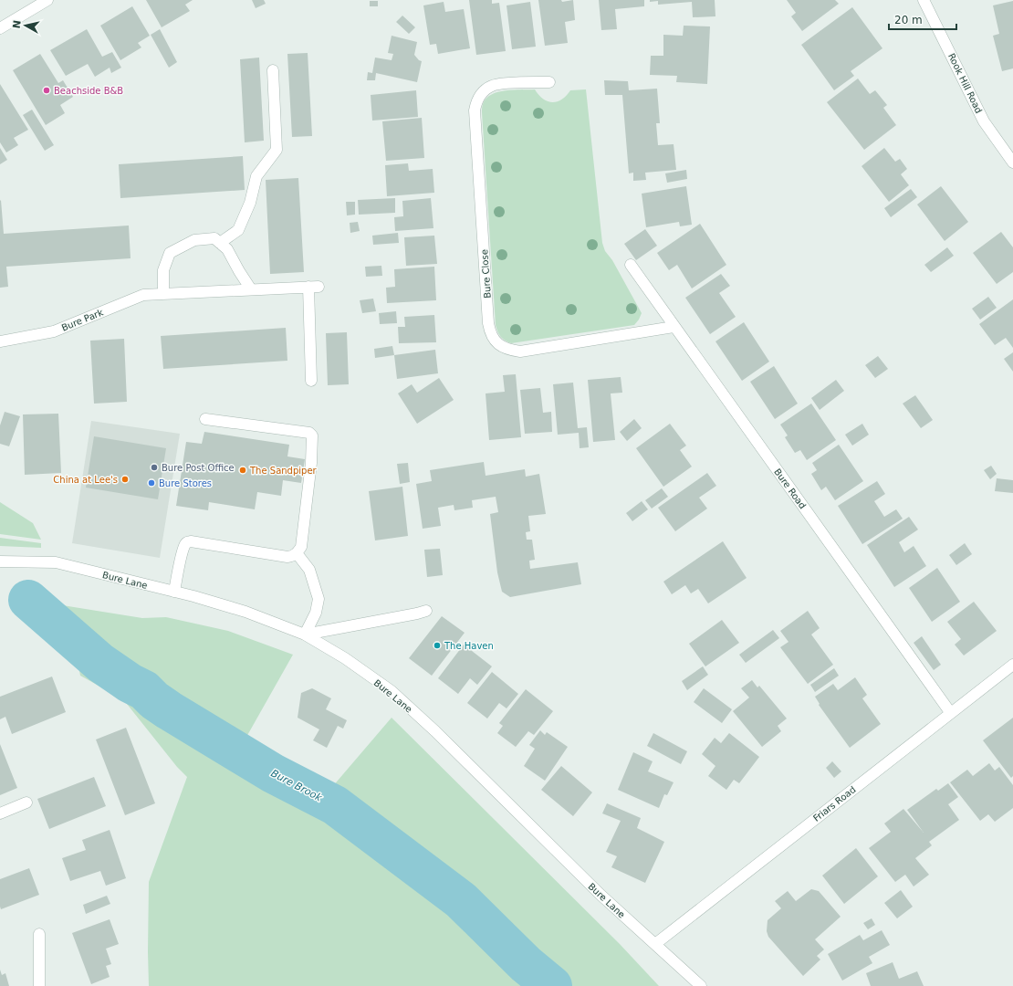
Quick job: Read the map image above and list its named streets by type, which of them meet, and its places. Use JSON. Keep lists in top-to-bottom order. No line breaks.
{"streets":{"street":["Rook Hill Road","Bure Close","Bure Park","Bure Road","Bure Lane","Friars Road"]},"crossings":[["Bure Close","Bure Road"],["Bure Road","Friars Road"],["Bure Lane","Friars Road"]],"water":["Bure Brook"],"places":["Beachside B&B","Bure Post Office","The Sandpiper","China at Lee's","Bure Stores","The Haven"],"scale_bar":"20 m","north":"left"}
